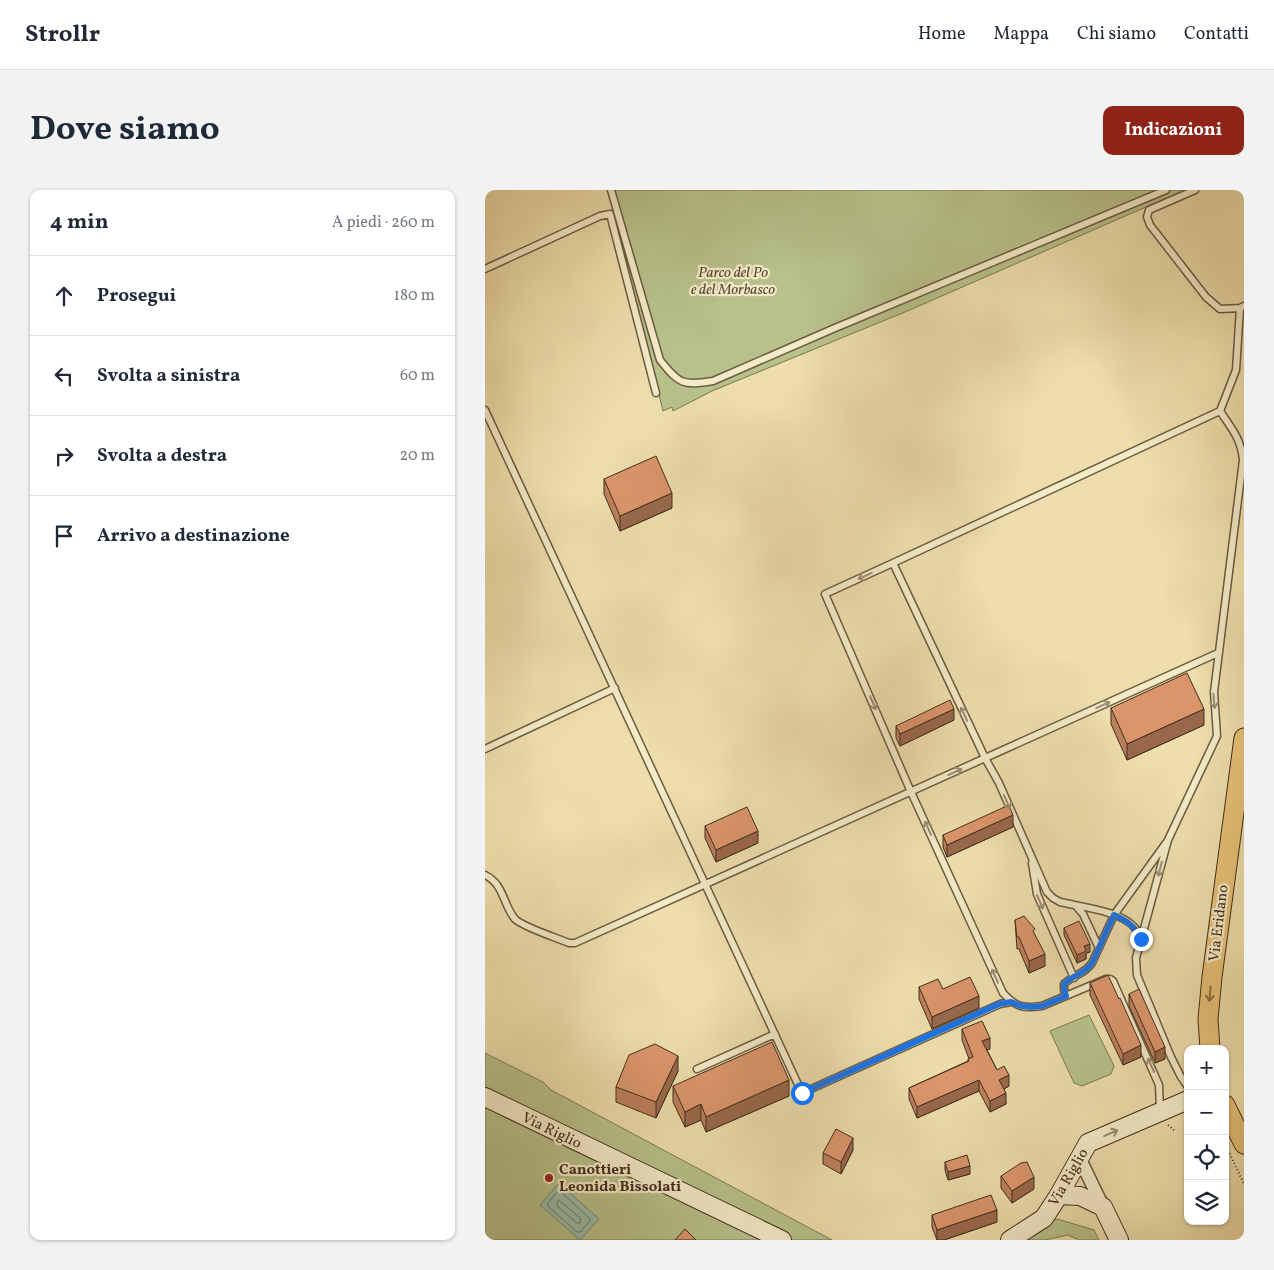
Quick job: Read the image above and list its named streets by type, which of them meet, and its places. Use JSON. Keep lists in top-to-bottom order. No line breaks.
{"streets":{"main road":["Via Eridano"],"street":["Via Riglio"]},"one_way":["Via Eridano"],"parks":["Parco del Po e del Morbasco"],"places":["Canottieri Leonida Bissolati"],"page":{"header":"Strollr","nav":["Home","Mappa","Chi siamo","Contatti"],"title":"Dove siamo","buttons":"Indicazioni","heading":["4 min","A piedi · 260 m"],"list":[["Prosegui","180 m"],["Svolta a sinistra","60 m"],["Svolta a destra","20 m"],"Arrivo a destinazione"],"map_buttons":["+","−"]}}
